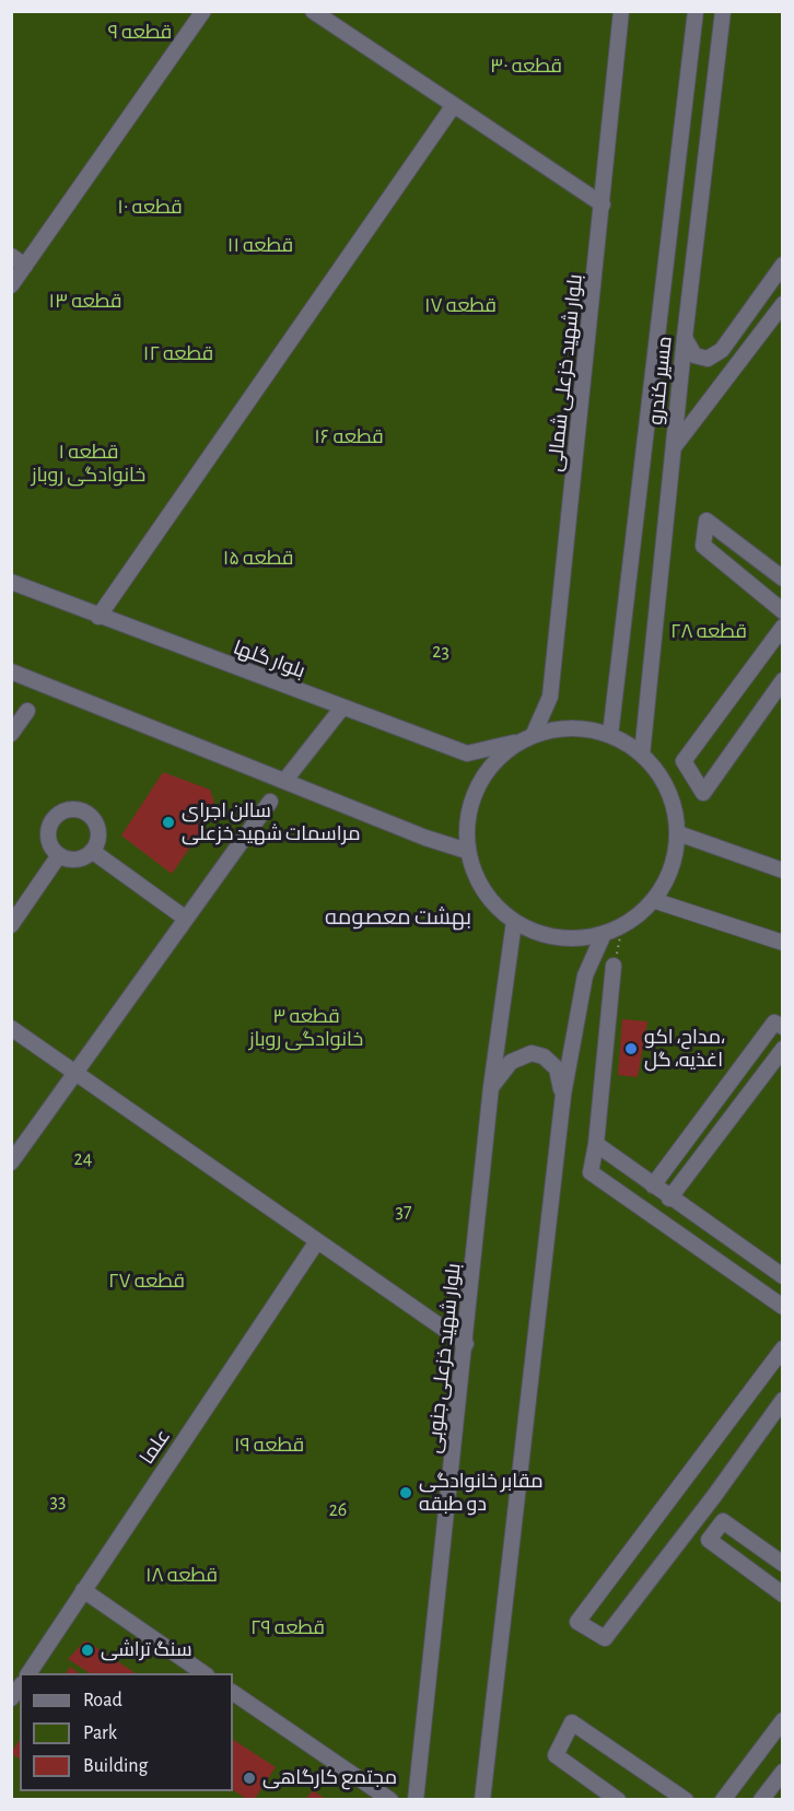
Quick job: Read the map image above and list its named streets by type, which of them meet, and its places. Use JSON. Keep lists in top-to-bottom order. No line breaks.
{"streets":{"lane":["بلوار شهید خزعلی شمالی","مسیر کندرو","بلوار گلها","بلوار شهید خزعلی جنوبی","علما"]},"crossings":[["بلوار شهید خزعلی شمالی","مسیر کندرو"],["بلوار شهید خزعلی شمالی","بلوار گلها"],["بلوار شهید خزعلی شمالی","بلوار شهید خزعلی جنوبی"],["مسیر کندرو","بلوار گلها"],["مسیر کندرو","بلوار شهید خزعلی جنوبی"],["بلوار گلها","بلوار شهید خزعلی جنوبی"]],"districts":["بهشت معصومه"],"parks":["قطعه ۹","قطعه ۳۰","قطعه ۱۰","قطعه ۱۱","قطعه ۱۳","قطعه ۱۷","قطعه ۱۲","قطعه ۱۶","قطعه ۱ خانوادگی روباز","قطعه ۱۵","قطعه ۲۸","23","قطعه ۳ خانوادگی روباز","24","37","قطعه ۲۷","قطعه ۱۹","33","26","قطعه ۱۸","قطعه ۲۹"],"places":["سالن اجرای مراسمات شهید خزعلی","مداح، اکو، اغذیه، گل","مقابر خانوادگی دو طبقه","سنگ تراشی","مجتمع کارگاهی"],"legend":["Road","Park","Building"]}
